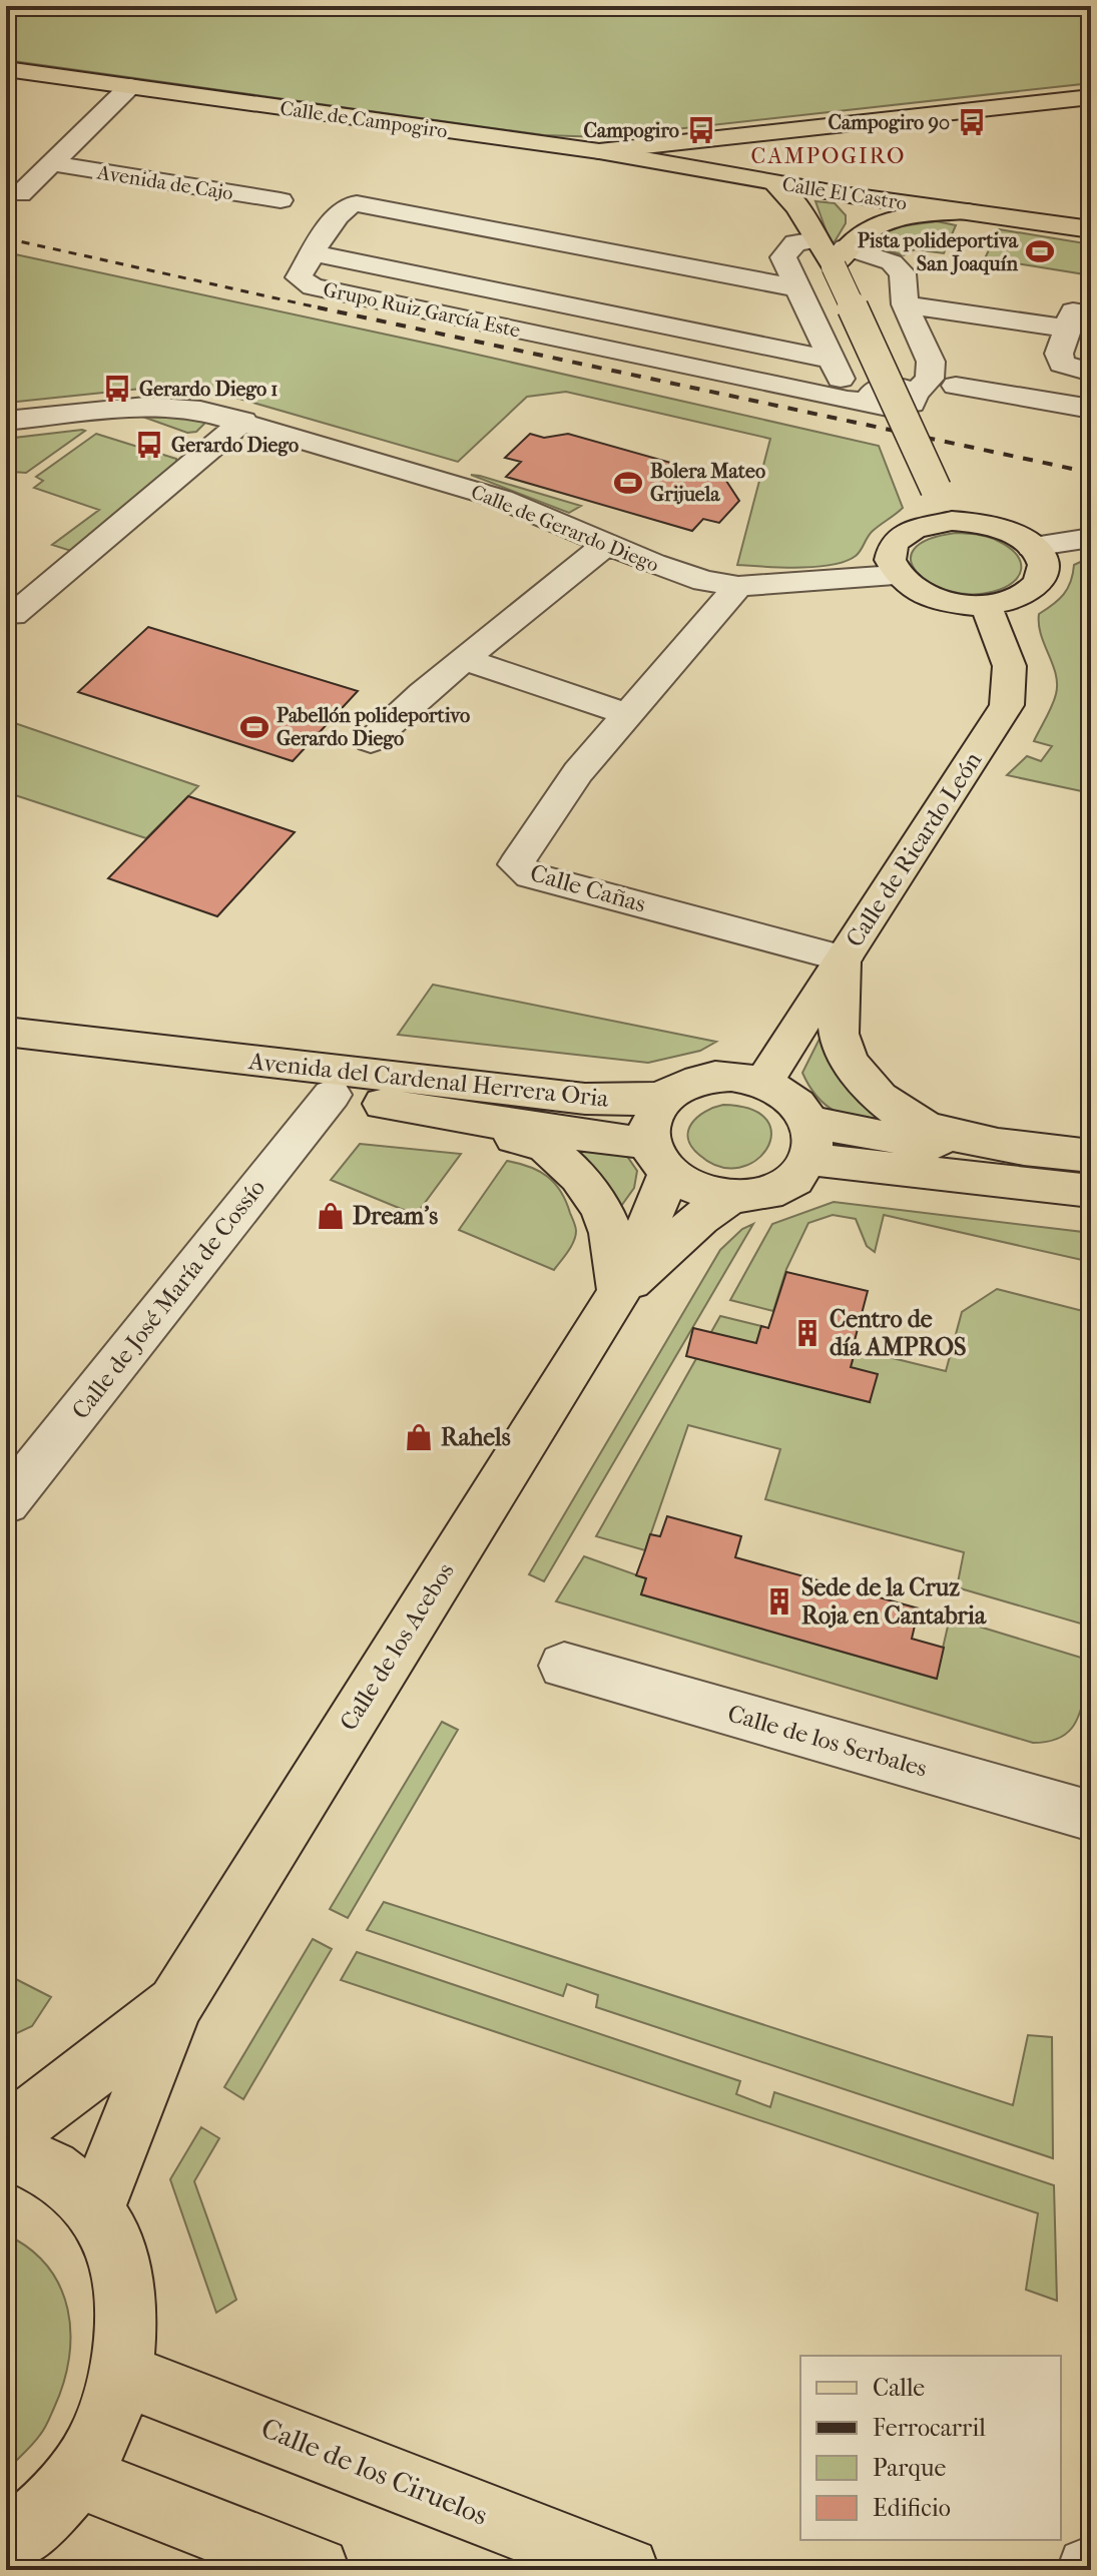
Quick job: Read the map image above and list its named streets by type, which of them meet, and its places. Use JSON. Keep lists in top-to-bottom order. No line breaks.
{"streets":{"main road":["Calle de Campogiro","Calle El Castro","Calle de Ricardo León","Avenida del Cardenal Herrera Oria","Calle de los Acebos","Calle de los Ciruelos"],"street":["Avenida de Cajo","Grupo Ruiz García Este","Calle de Gerardo Diego","Calle Cañas","Calle de José María de Cossío","Calle de los Serbales"]},"crossings":[["Calle de Campogiro","Avenida de Cajo"],["Calle de Campogiro","Calle El Castro"],["Calle de Gerardo Diego","Calle Cañas"],["Calle de Ricardo León","Calle Cañas"],["Calle de Ricardo León","Avenida del Cardenal Herrera Oria"],["Calle de Ricardo León","Calle de los Acebos"],["Avenida del Cardenal Herrera Oria","Calle de José María de Cossío"],["Avenida del Cardenal Herrera Oria","Calle de los Acebos"]],"districts":["CAMPOGIRO"],"places":{"bus stop":["Campogiro 90","Campogiro","Gerardo Diego 1","Gerardo Diego"],"sports":["Pista polideportiva San Joaquín","Bolera Mateo Grijuela","Pabellón polideportivo Gerardo Diego"],"shop":["Dream's","Rahels"],"building":["Centro de día AMPROS","Sede de la Cruz Roja en Cantabria"]},"legend":["Calle","Ferrocarril","Parque","Edificio"]}
